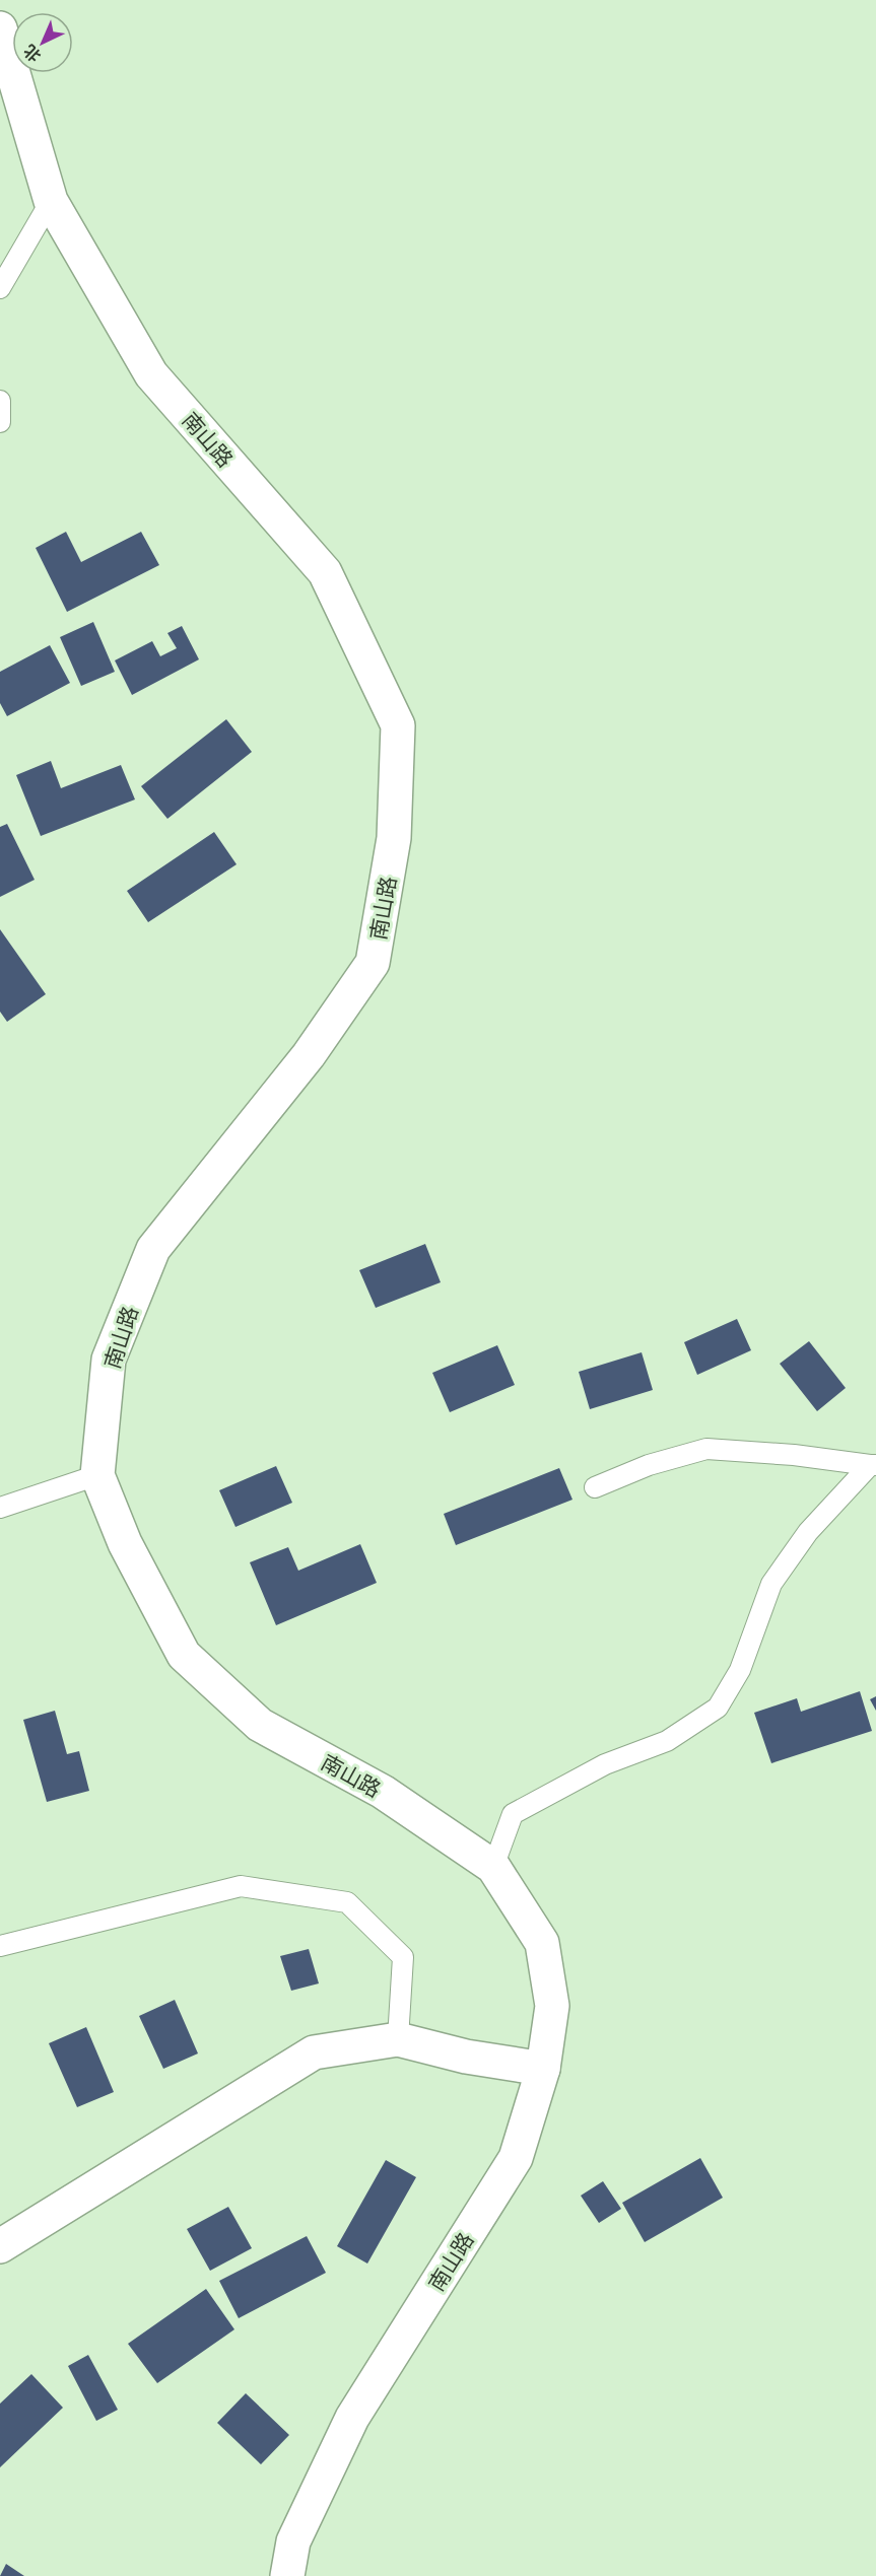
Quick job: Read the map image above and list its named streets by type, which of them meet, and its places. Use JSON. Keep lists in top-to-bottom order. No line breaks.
{"streets":{"street":["南山路"]},"north":"bottom left"}
